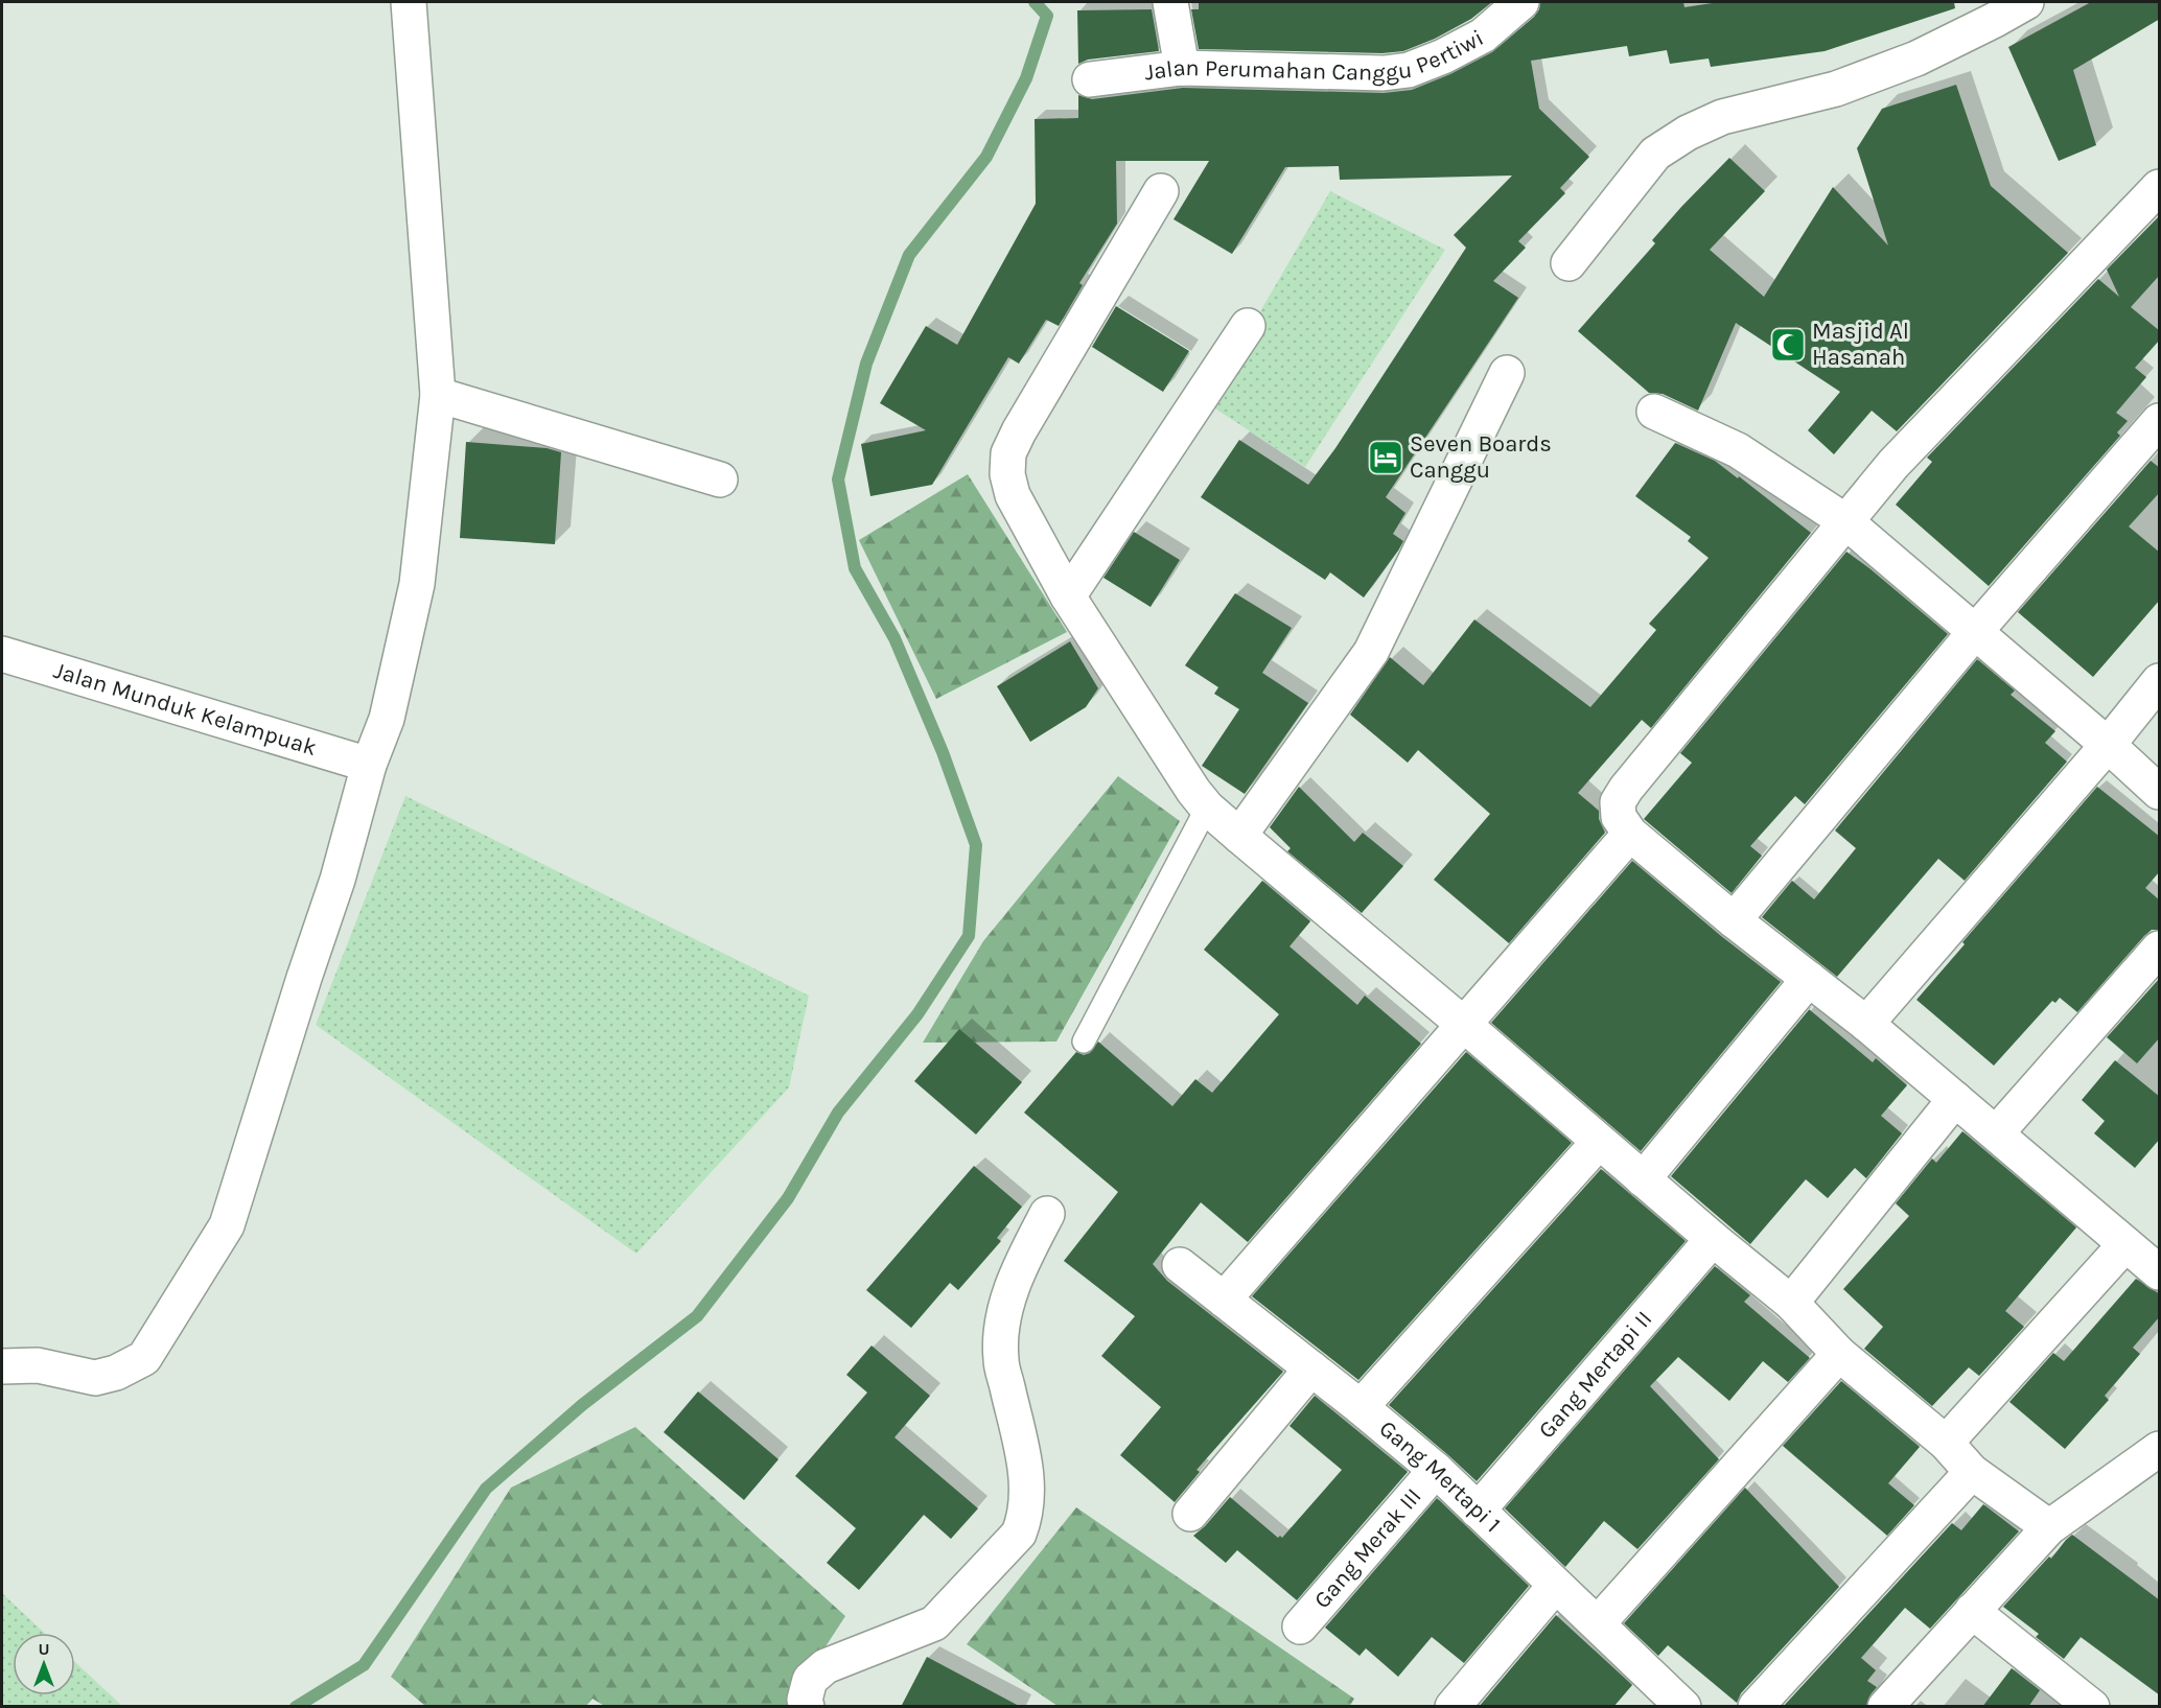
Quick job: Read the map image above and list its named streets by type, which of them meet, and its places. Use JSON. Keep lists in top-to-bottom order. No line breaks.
{"streets":{"street":["Jalan Perumahan Canggu Pertiwi","Jalan Munduk Kelampuak","Gang Mertapi II","Gang Mertapi 1","Gang Merak III"]},"crossings":[["Gang Mertapi II","Gang Mertapi 1"],["Gang Mertapi 1","Gang Merak III"]],"places":{"mosque":["Masjid Al Hasanah"],"hotel":["Seven Boards Canggu"]},"north":"top"}
